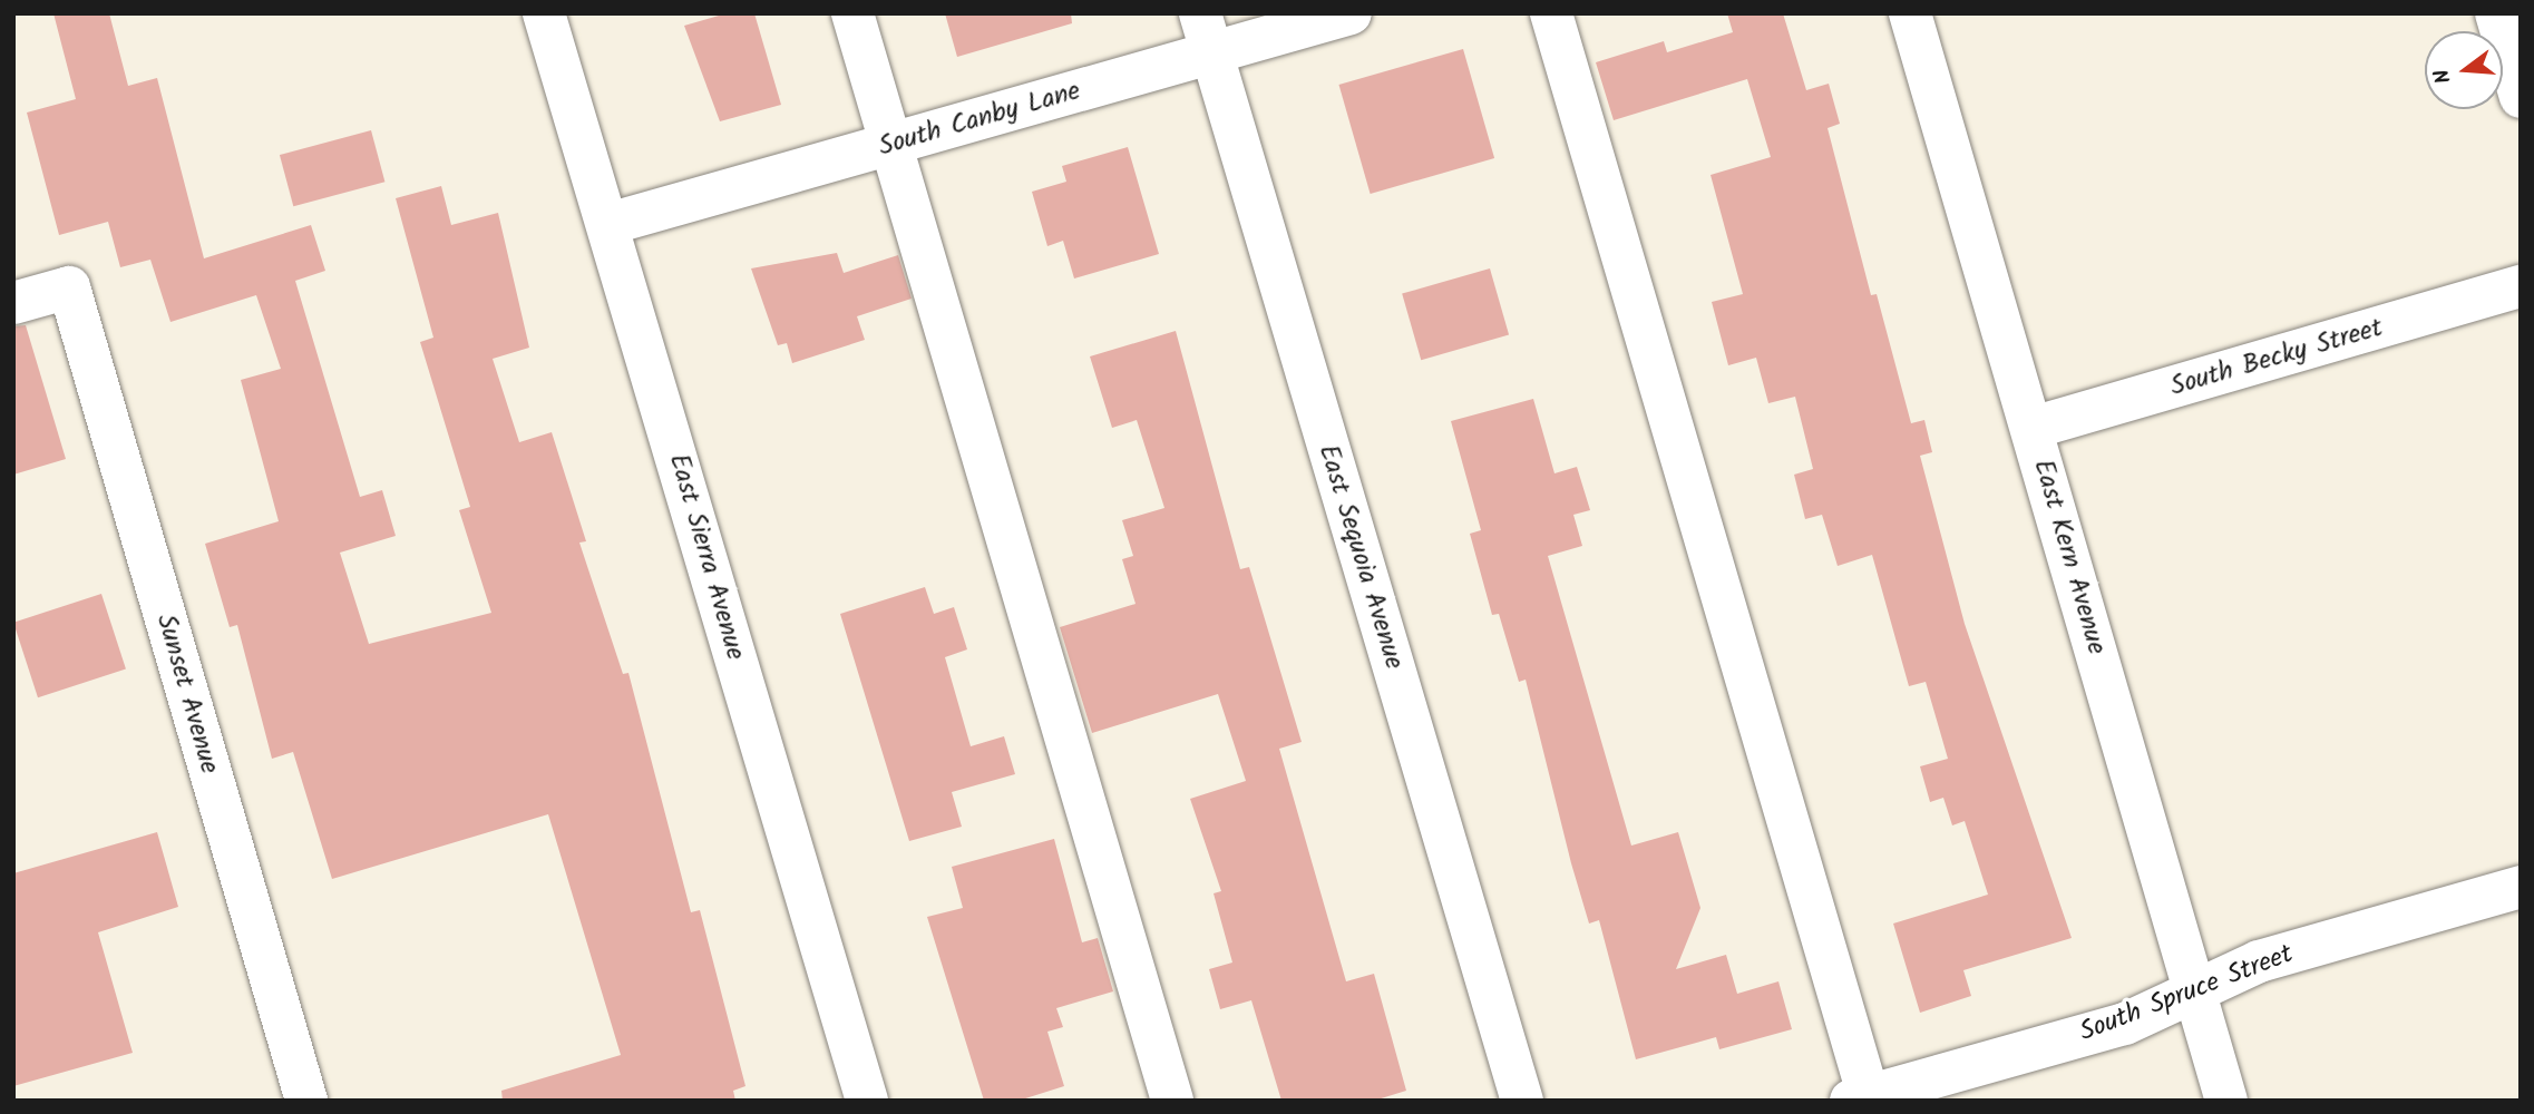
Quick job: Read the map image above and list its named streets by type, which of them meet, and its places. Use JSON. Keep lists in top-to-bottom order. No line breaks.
{"streets":{"street":["South Canby Lane","South Becky Street","East Sierra Avenue","East Sequoia Avenue","East Kern Avenue","Sunset Avenue","South Spruce Street"]},"crossings":[["South Canby Lane","East Sierra Avenue"],["South Canby Lane","East Sequoia Avenue"],["South Becky Street","East Kern Avenue"],["East Kern Avenue","South Spruce Street"]],"north":"left"}
